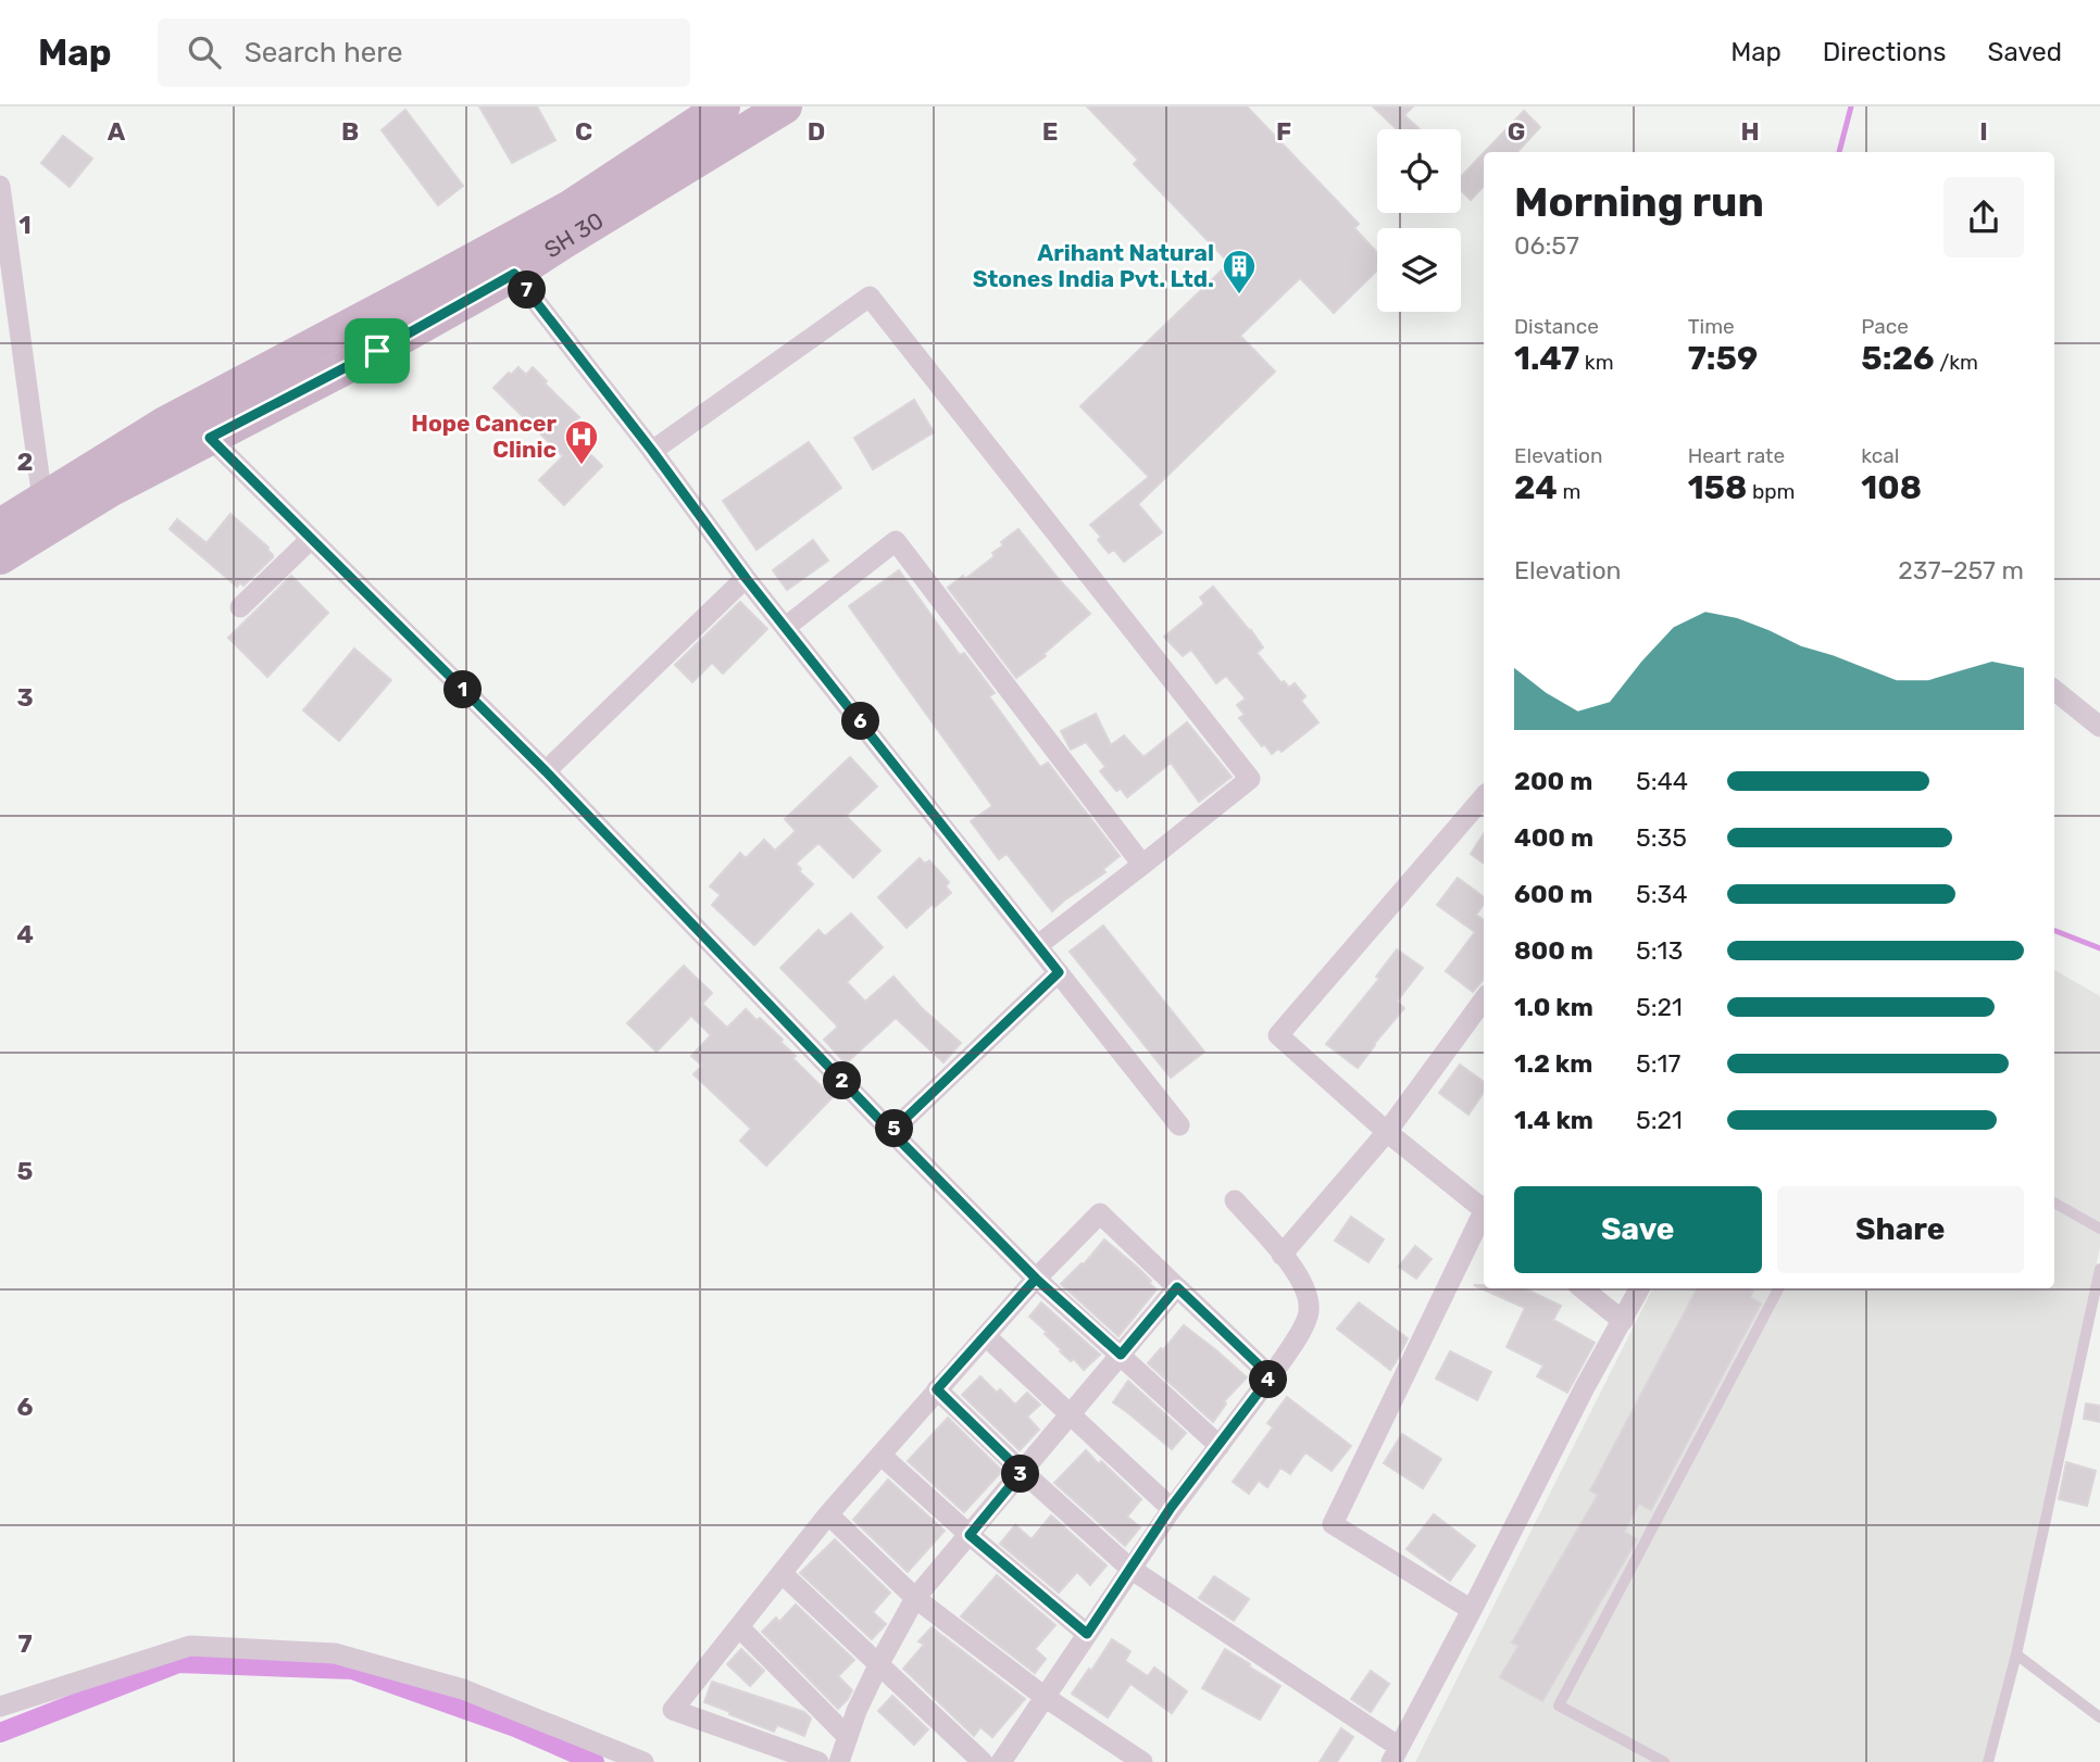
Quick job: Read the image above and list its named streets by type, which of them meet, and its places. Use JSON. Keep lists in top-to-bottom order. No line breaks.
{"streets":{"main road":["SH 30"]},"places":{"building":["Arihant Natural Stones India Pvt. Ltd."],"hospital":["Hope Cancer Clinic"]},"page":{"header":"Map","search":"Search here","nav":["Map","Directions","Saved"],"heading":["Morning run","06:57"],"pins":["7","1","6","2","5","4","3"],"stats":[["Distance","1.47 km"],["Time","7:59"],["Pace","5:26 /km"],["Elevation","24 m"],["Heart rate","158 bpm"],["kcal","108"]],"chart":["Elevation","237–257 m"],"list":[{"name":"200 m","note":"5:44"},{"name":"400 m","note":"5:35"},{"name":"600 m","note":"5:34"},{"name":"800 m","note":"5:13"},{"name":"1.0 km","note":"5:21"},{"name":"1.2 km","note":"5:17"},{"name":"1.4 km","note":"5:21"}],"buttons":["Save","Share"]},"grid":{"columns":["A","B","C","D","E","F","G","H","I"],"rows":["1","2","3","4","5","6","7"]}}
